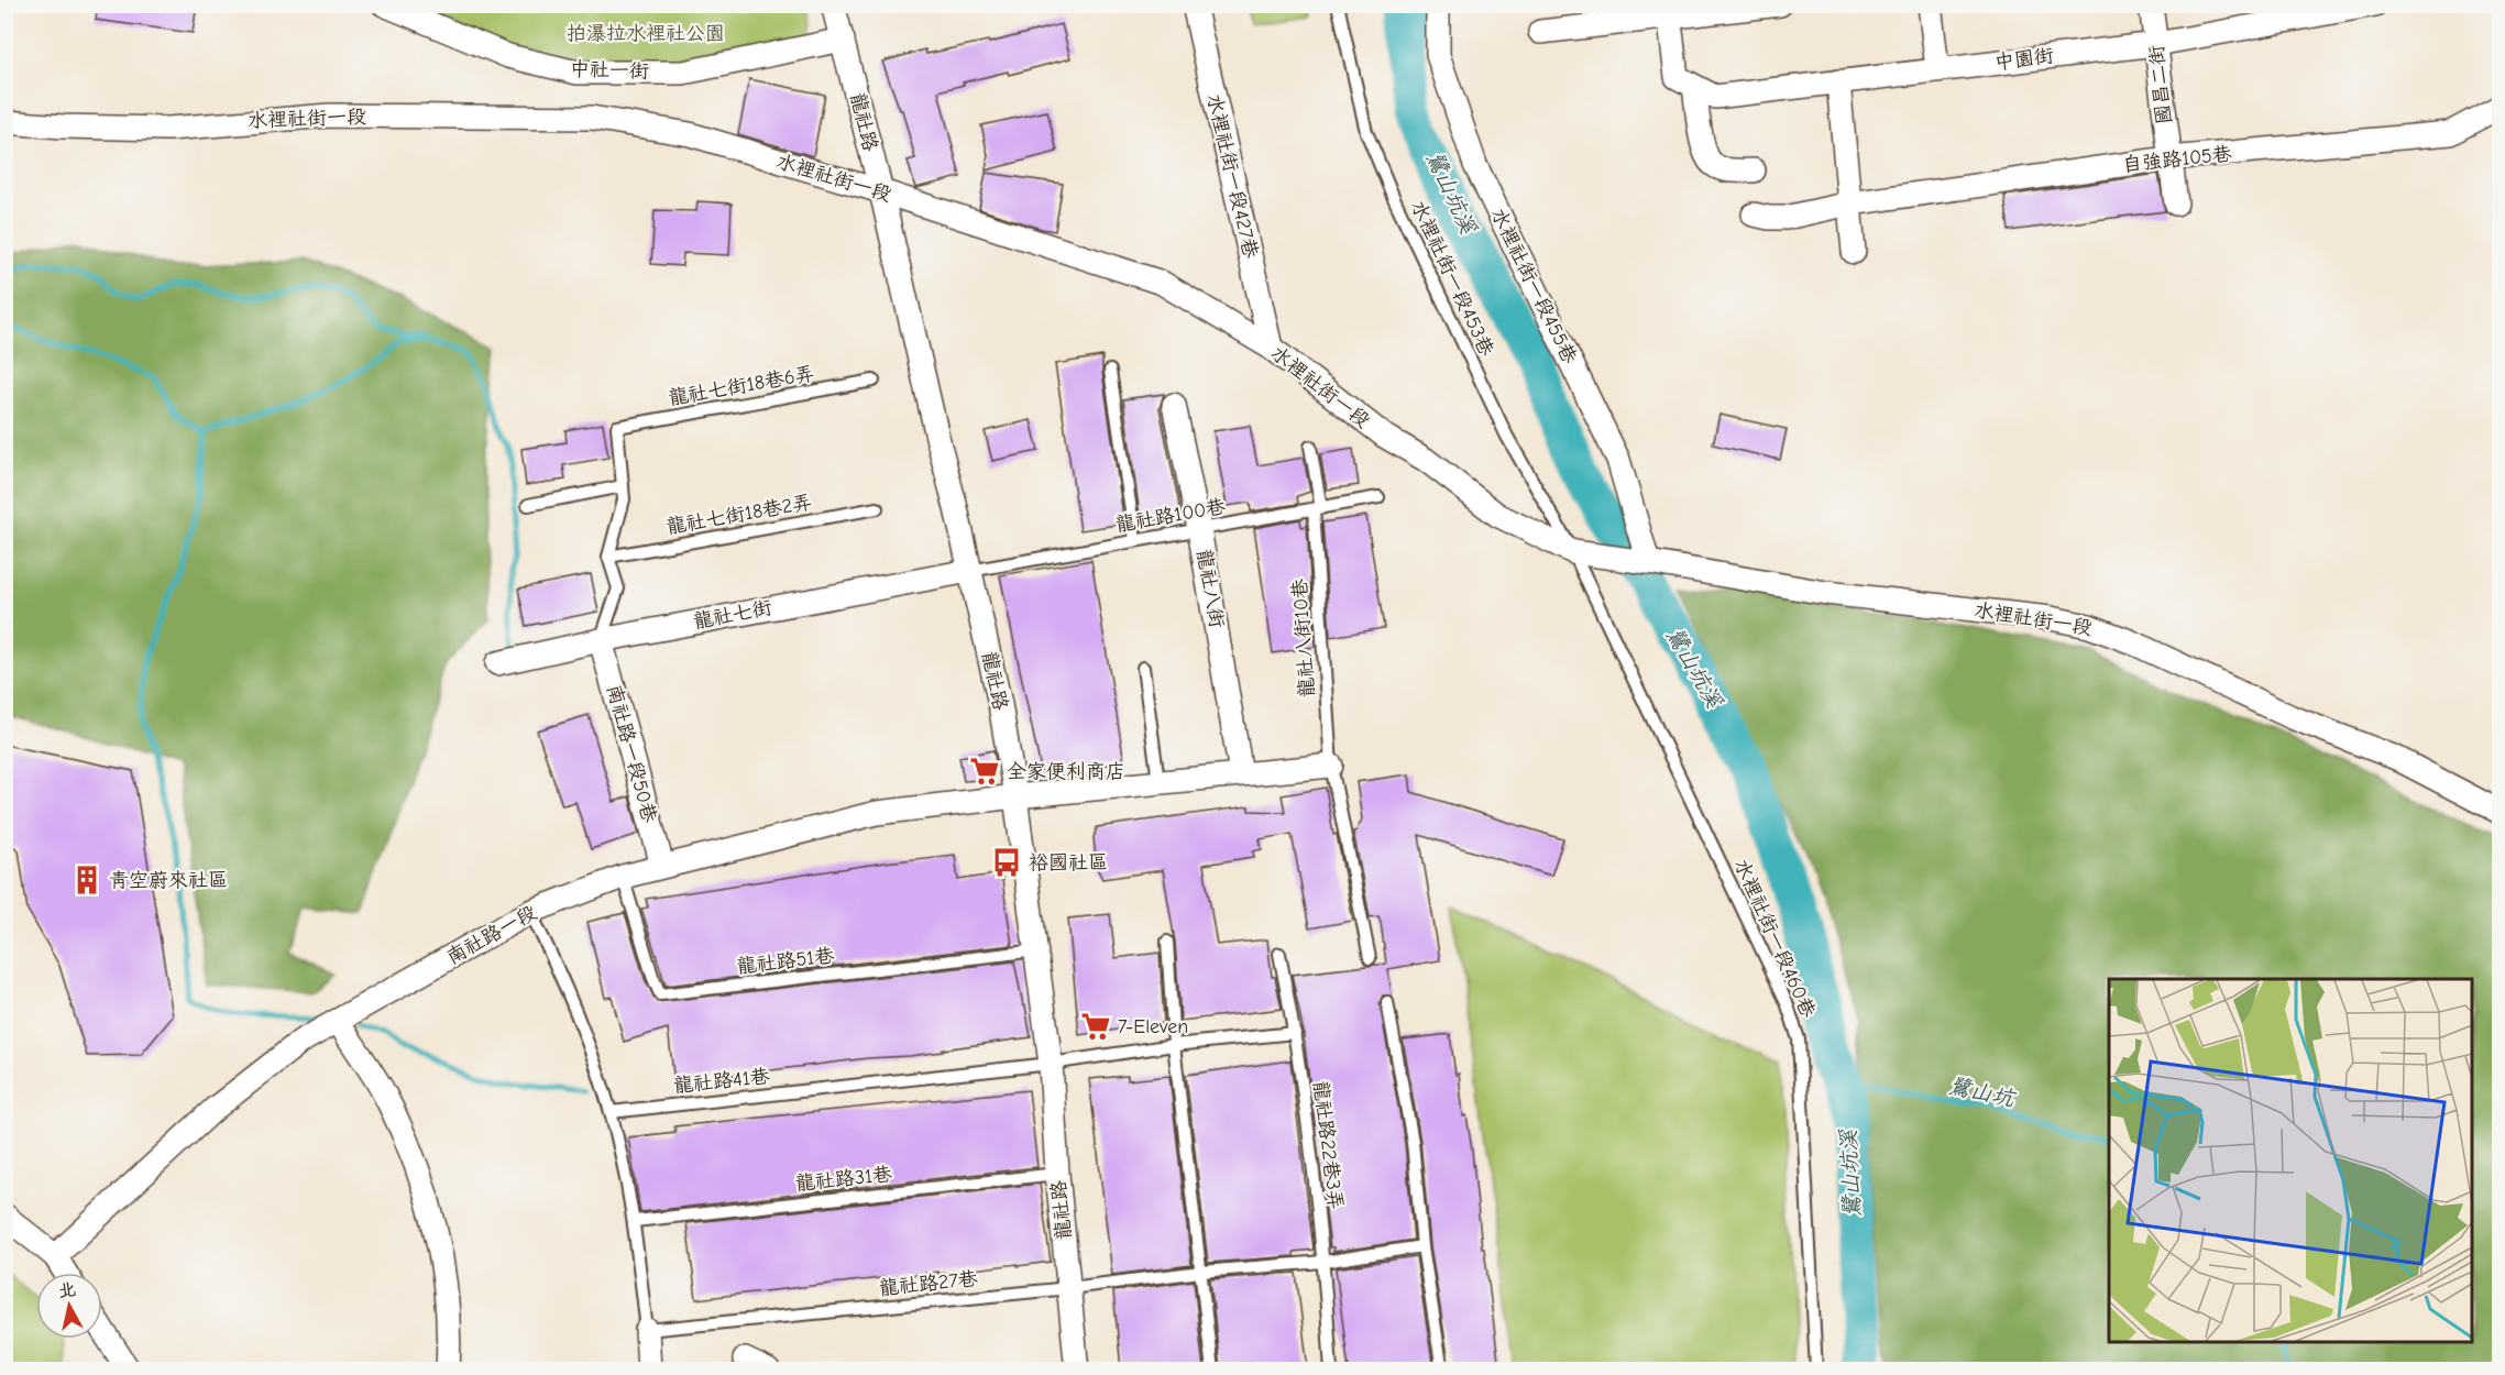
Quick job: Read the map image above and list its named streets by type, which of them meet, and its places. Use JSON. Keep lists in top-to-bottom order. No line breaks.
{"streets":{"street":["中園街","中社一街","國昌二街","水裡社街一段","龍社路","自強路105巷","水裡社街一段427巷","水裡社街一段455巷","龍社八街","龍社七街","南社路一段50巷","南社路一段"],"lane":["水裡社街一段453巷","龍社七街18巷6弄","龍社七街18巷2弄","龍社路100巷","龍社八街10巷","水裡社街一段460巷","龍社路51巷","龍社路41巷","龍社路22巷3弄","龍社路31巷","龍社路27巷"]},"crossings":[["中園街","國昌二街"],["中社一街","龍社路"],["國昌二街","自強路105巷"],["水裡社街一段","龍社路"],["水裡社街一段","水裡社街一段427巷"],["水裡社街一段","水裡社街一段453巷"],["水裡社街一段","水裡社街一段455巷"],["水裡社街一段","水裡社街一段460巷"],["龍社路","龍社路100巷"],["龍社路","龍社七街"],["龍社路","南社路一段"],["龍社路","龍社路51巷"],["龍社路","龍社路41巷"],["龍社路","龍社路31巷"],["龍社路","龍社路27巷"],["水裡社街一段453巷","水裡社街一段460巷"],["龍社路100巷","龍社八街"],["龍社路100巷","龍社七街"],["龍社路100巷","龍社八街10巷"],["龍社七街","南社路一段50巷"],["南社路一段50巷","南社路一段"],["南社路一段","龍社路51巷"],["龍社路41巷","龍社路22巷3弄"],["龍社路22巷3弄","龍社路27巷"]],"water":["鷺山坑溪","鷺山坑"],"parks":["拍瀑拉水裡社公園"],"places":{"supermarket":["全家便利商店","7-Eleven"],"bus stop":["裕國社區"],"building":["青空蔚來社區"]},"north":"top"}
